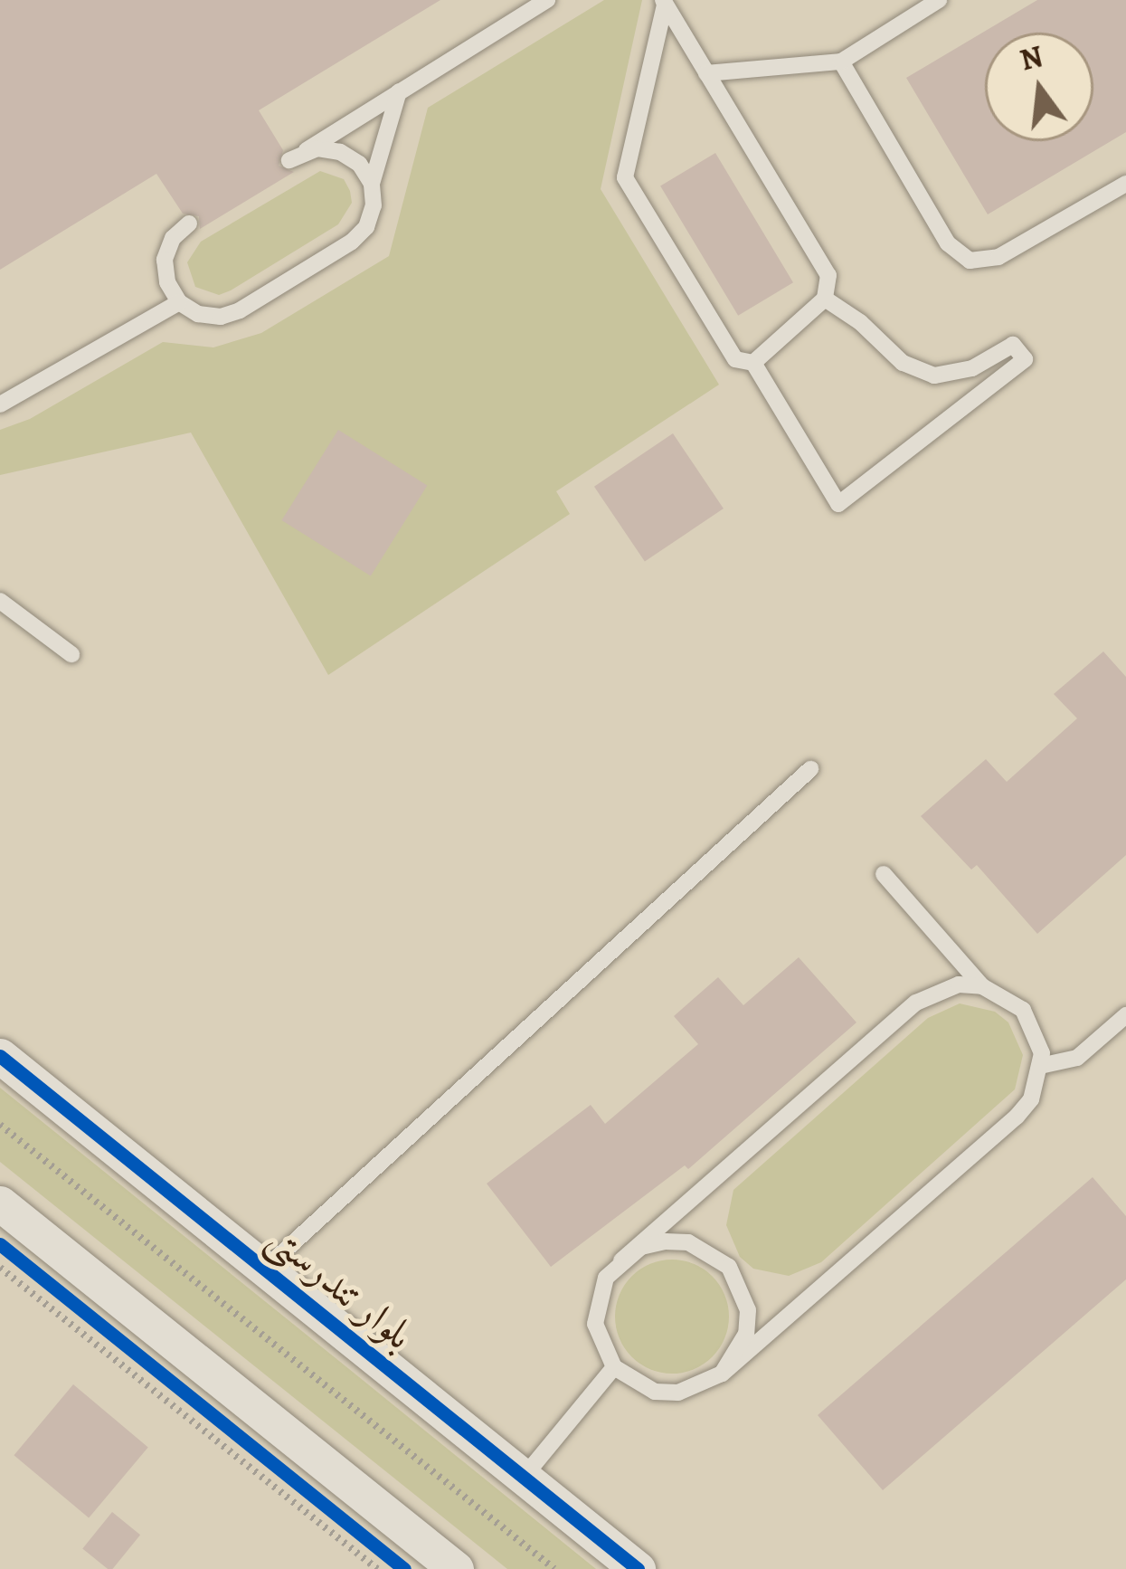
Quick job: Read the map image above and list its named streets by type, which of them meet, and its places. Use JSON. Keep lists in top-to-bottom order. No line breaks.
{"streets":{"street":["بلوار تندرستی"]},"north":"top"}
